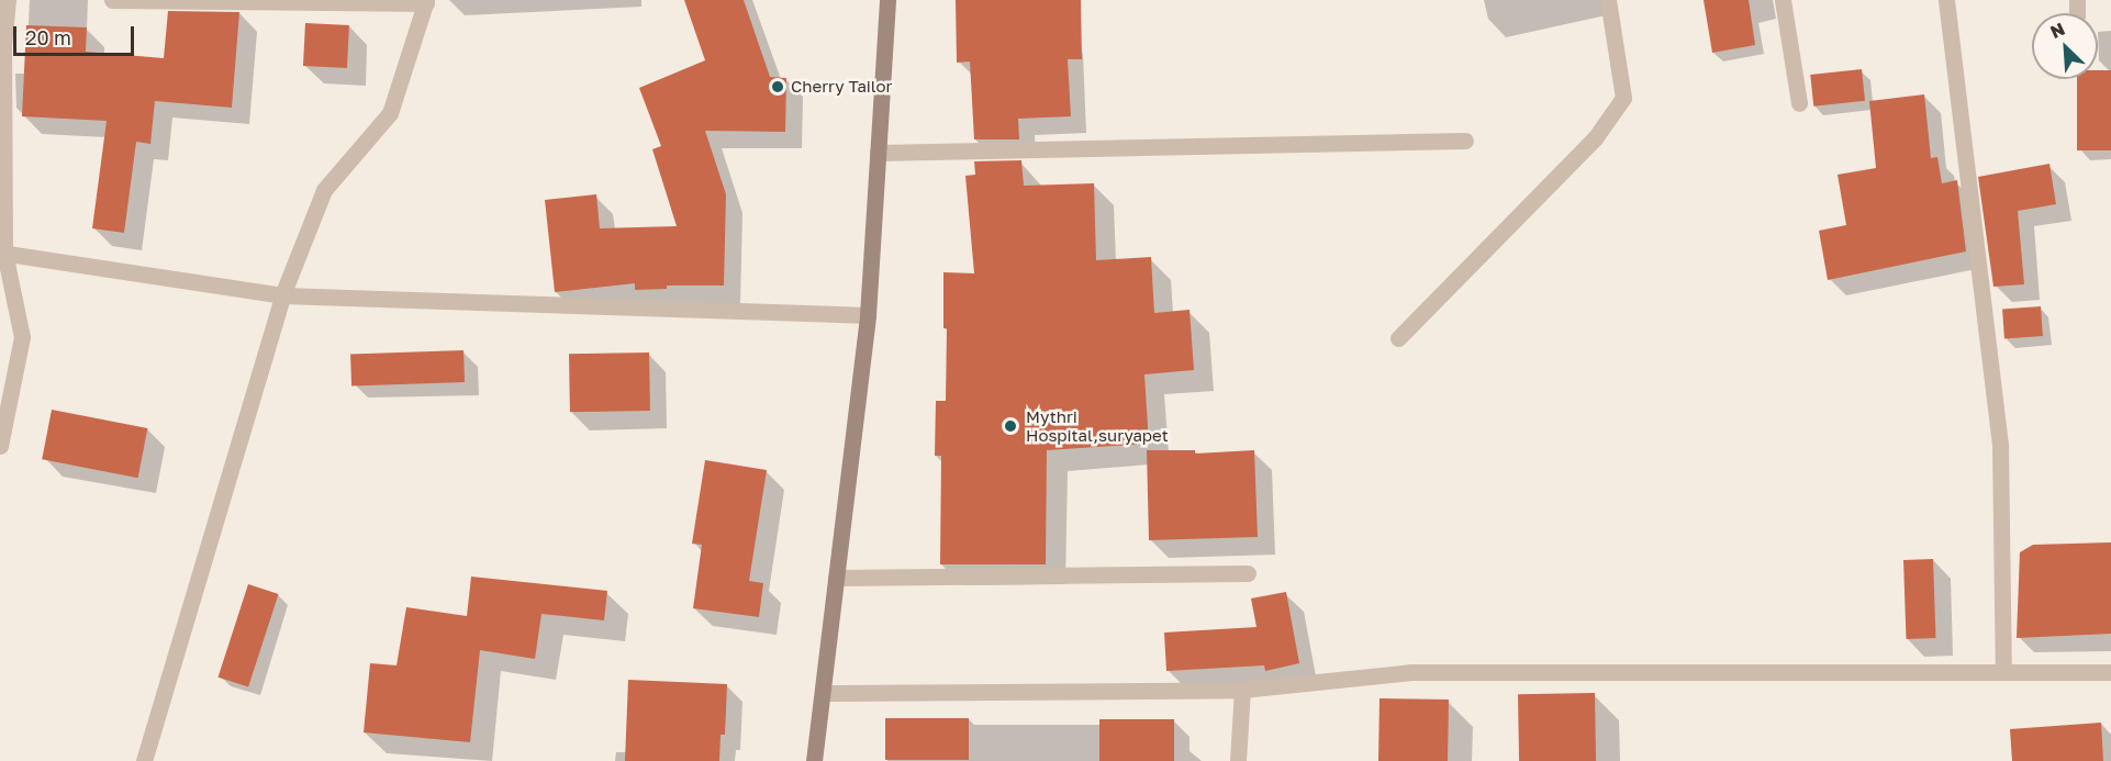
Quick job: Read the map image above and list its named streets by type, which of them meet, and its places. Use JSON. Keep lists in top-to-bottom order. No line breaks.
{"places":["Cherry Tailor","Mythri Hospital,suryapet"],"scale_bar":"20 m","north":"top left"}
